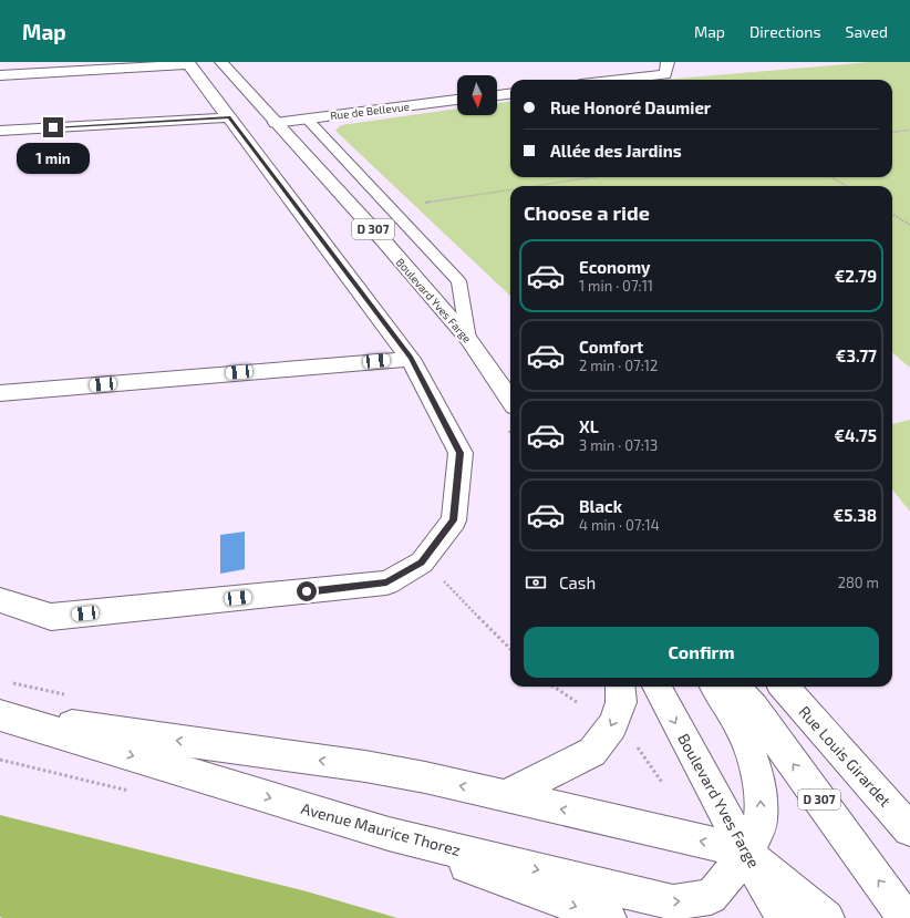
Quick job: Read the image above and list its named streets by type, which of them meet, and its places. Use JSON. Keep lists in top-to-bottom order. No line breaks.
{"streets":{"street":["Rue de Bellevue","D 307","Boulevard Yves Farge","Rue Louis Girardet","Avenue Maurice Thorez"]},"crossings":[["Rue de Bellevue","Boulevard Yves Farge"],["Boulevard Yves Farge","Avenue Maurice Thorez"]],"north":"bottom","page":{"header":"Map","nav":["Map","Directions","Saved"],"banner":["Rue Honoré Daumier","Allée des Jardins"],"bubble":"1 min","heading":"Choose a ride","list":[{"name":"Economy","note":"1 min · 07:11","value":"€2.79"},{"name":"Comfort","note":"2 min · 07:12","value":"€3.77"},{"name":"XL","note":"3 min · 07:13","value":"€4.75"},{"name":"Black","note":"4 min · 07:14","value":"€5.38"}],"pay":["Cash","280 m"],"buttons":"Confirm"}}
